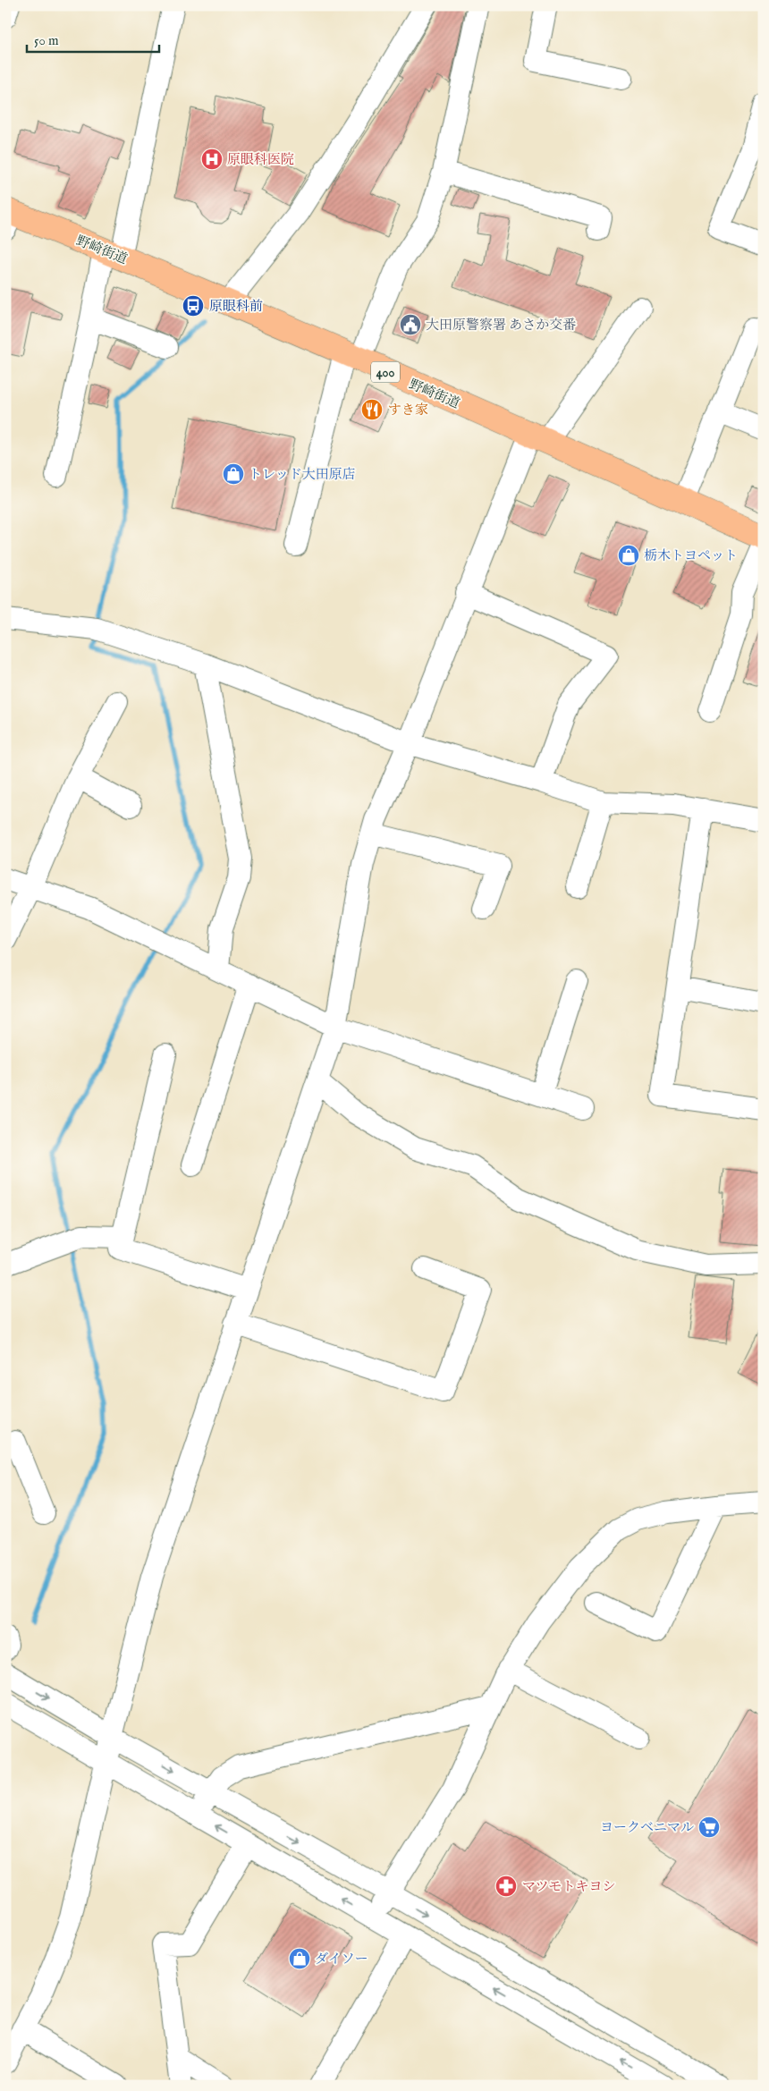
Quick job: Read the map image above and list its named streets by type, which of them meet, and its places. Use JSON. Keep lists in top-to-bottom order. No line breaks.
{"streets":{"highway":["野崎街道","400"]},"places":{"hospital":["原眼科医院"],"bus stop":["原眼科前"],"public building":["大田原警察署 あさか交番"],"restaurant":["すき家"],"shop":["トレッド大田原店","栃木トヨペット","ダイソー"],"supermarket":["ヨークベニマル"],"pharmacy":["マツモトキヨシ"]},"scale_bar":"50 m"}
